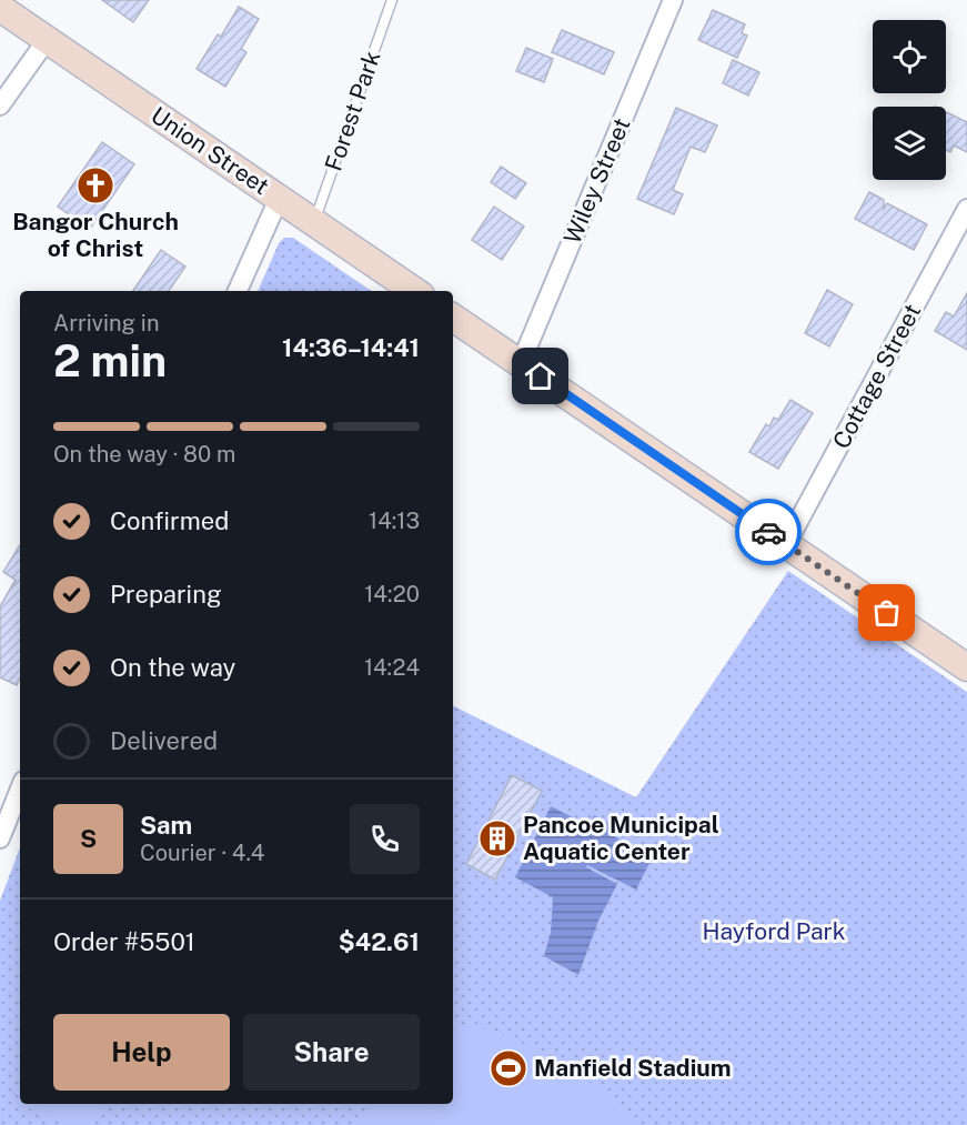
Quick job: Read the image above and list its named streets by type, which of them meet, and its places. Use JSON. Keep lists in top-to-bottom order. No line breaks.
{"streets":{"main road":["Union Street"],"street":["Wiley Street","Cottage Street"],"lane":["Forest Park"]},"crossings":[["Forest Park","Union Street"]],"parks":["Hayford Park"],"places":{"church":["Bangor Church of Christ"],"building":["Pancoe Municipal Aquatic Center"],"sports":["Manfield Stadium"]},"page":{"heading":["2 min","Arriving in","14:36–14:41"],"panel":["Sam","Courier · 4.4","Order #5501","$42.61"],"bar":"On the way · 80 m","list":[["Confirmed","14:13"],["Preparing","14:20"],["On the way","14:24"],"Delivered"],"round":"S","buttons":["Help","Share"]}}
